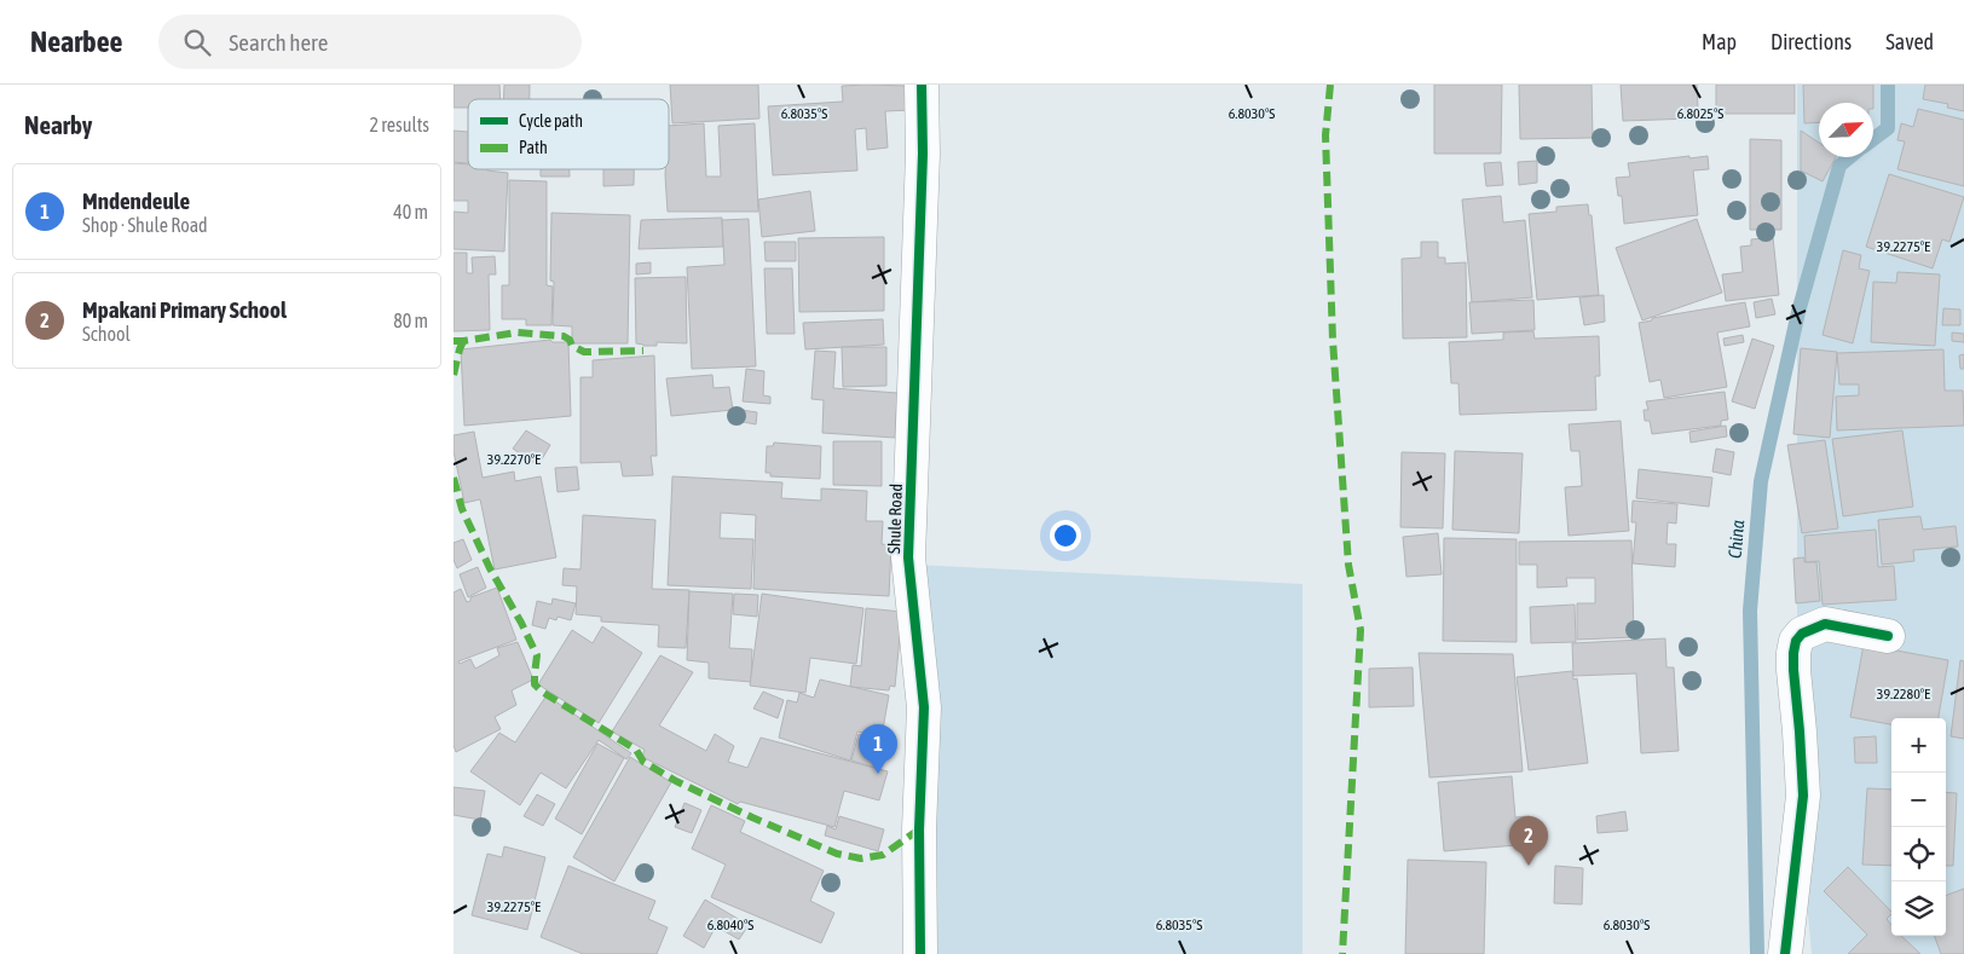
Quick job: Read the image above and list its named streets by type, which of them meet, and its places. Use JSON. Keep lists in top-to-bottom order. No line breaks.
{"streets":{"street":["Shule Road"]},"water":["China"],"legend":["Cycle path","Path"],"north":"top right","page":{"header":"Nearbee","search":"Search here","nav":["Map","Directions","Saved"],"heading":["Nearby","2 results"],"list":[{"mark":"1","name":"Mndendeule","note":"Shop · Shule Road","value":"40 m"},{"mark":"2","name":"Mpakani Primary School","note":"School","value":"80 m"}],"map_buttons":["+","−"],"pins":["1","2"]},"coordinates":["6.8035°S","6.8030°S","6.8025°S","39.2275°E","39.2270°E","39.2280°E","6.8040°S"]}
